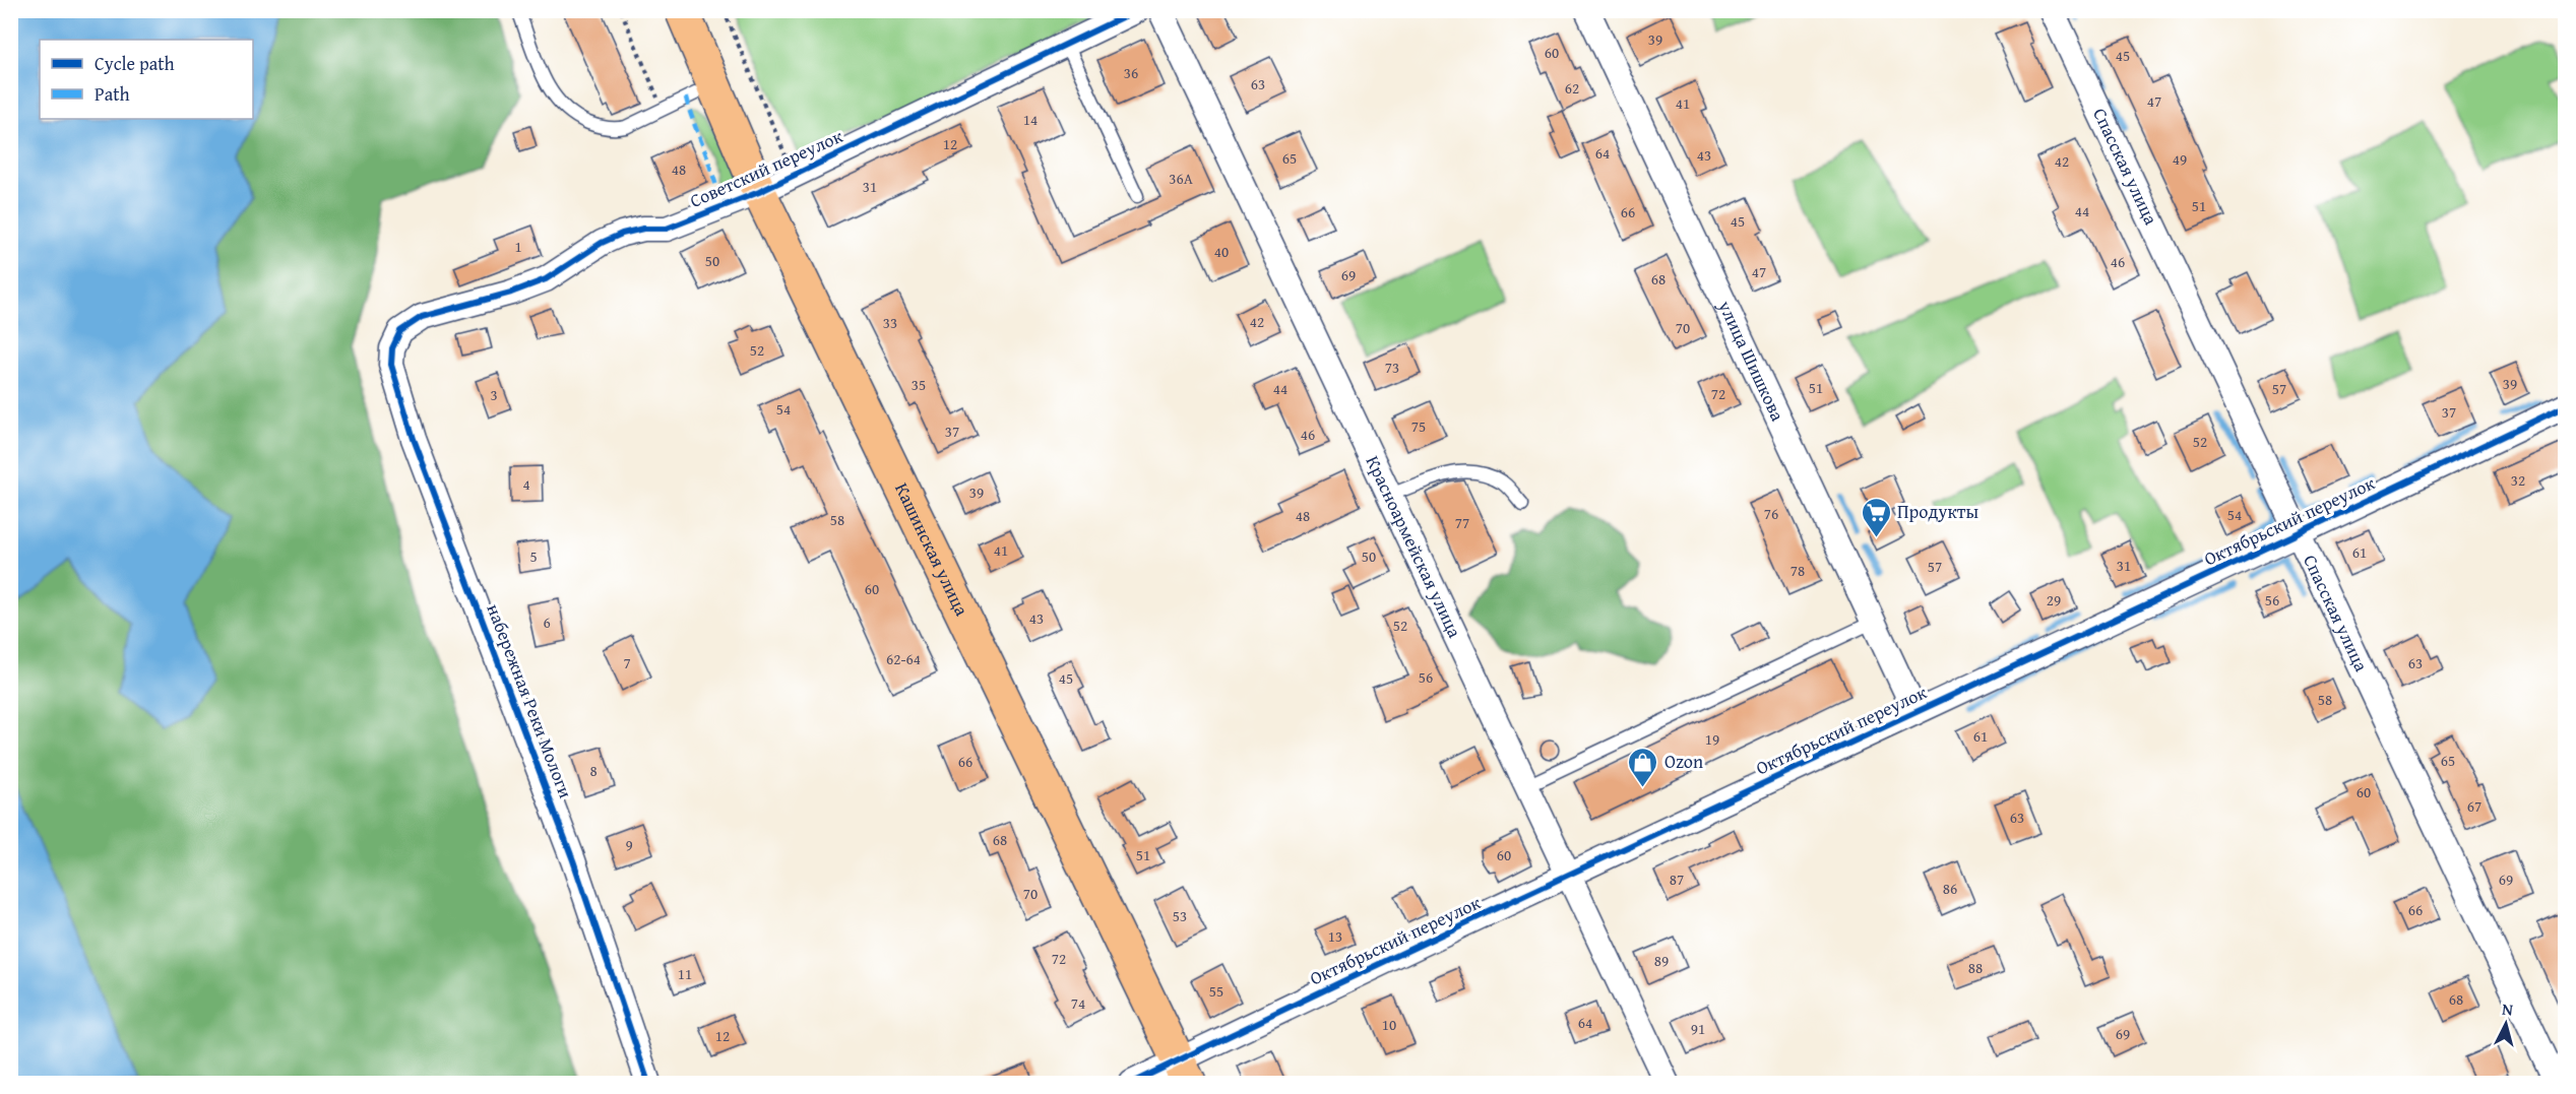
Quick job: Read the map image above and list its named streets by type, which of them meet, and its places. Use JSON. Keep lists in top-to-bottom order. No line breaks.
{"streets":{"main road":["Кашинская улица"],"street":["Спасская улица","Советский переулок","улица Шишкова","Октябрьский переулок","Красноармейская улица","набережная Реки Мологи"]},"crossings":[["Спасская улица","Октябрьский переулок"],["Советский переулок","Кашинская улица"],["Советский переулок","набережная Реки Мологи"],["улица Шишкова","Октябрьский переулок"],["Октябрьский переулок","Красноармейская улица"],["Октябрьский переулок","Кашинская улица"]],"places":{"supermarket":["Продукты"],"shop":["Ozon"]},"house_numbers":["39","60","45","36","63","62","47","41","14","12","64","43","65","49","42","48","36А","31","51","44","66","45","1","40","50","46","47","69","68","42","33","70","52","73","39","35","51","44","57","72","3","54","37","75","37","46","52","32","4","39","76","54","48","58","77","41","61","5","50","31","57","78","60","29","56","43","6","52","62-64","7","63","56","45","58","61","19","65","66","8","60","67","63","68","9","51","60","87","69","86","70","66","53","13","72","89","88","11","55","68","74","64","10","91","69","12"],"legend":["Cycle path","Path"],"north":"top"}
